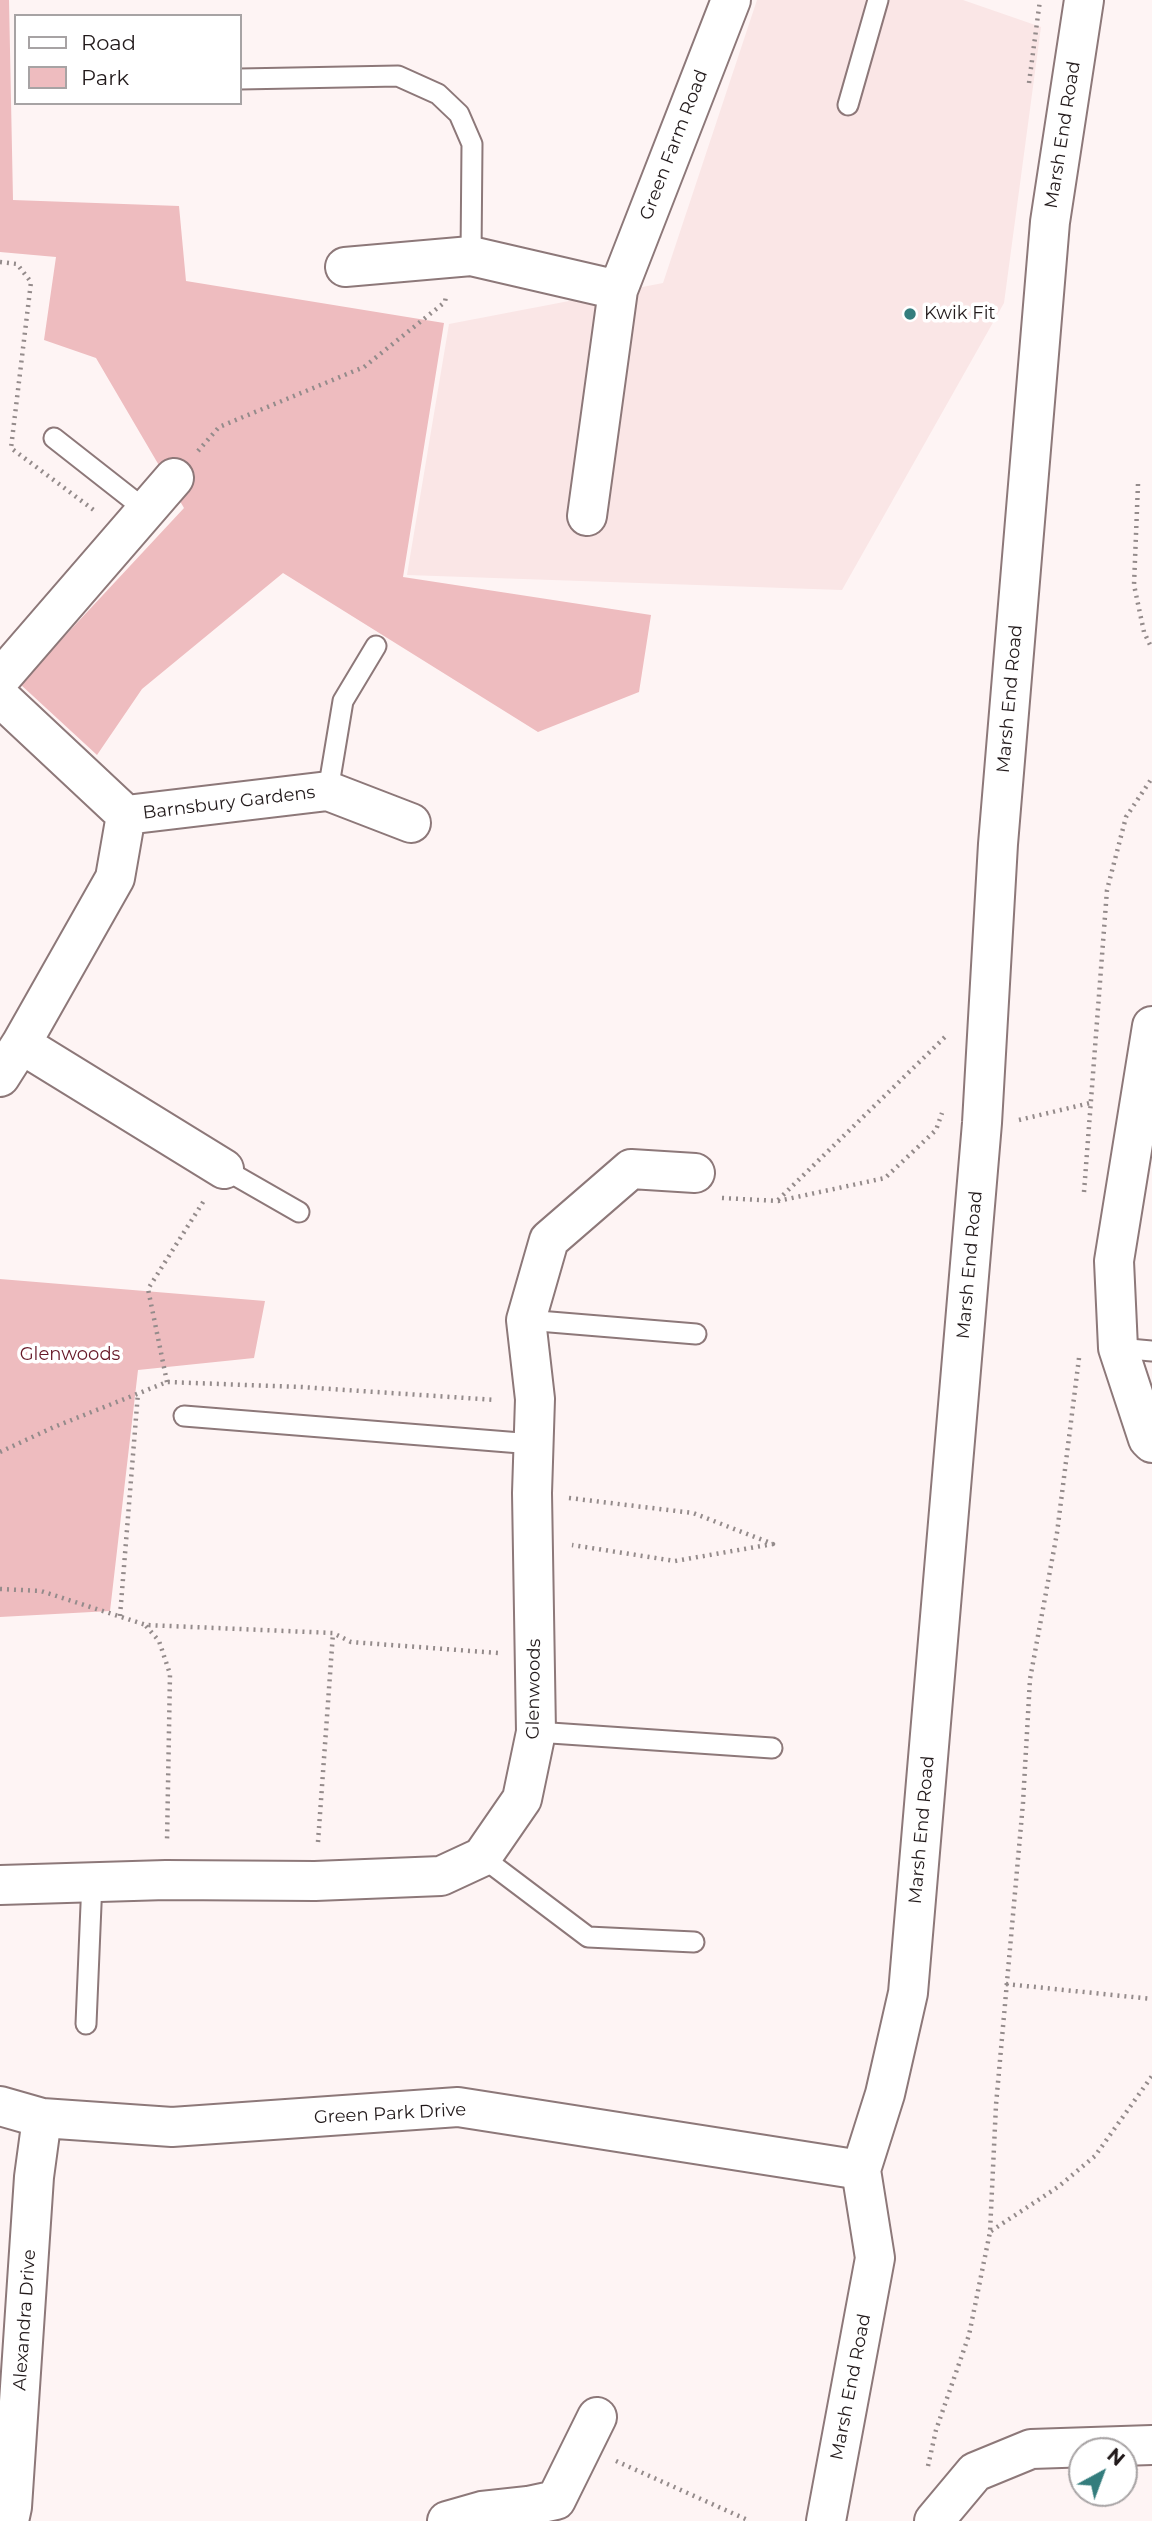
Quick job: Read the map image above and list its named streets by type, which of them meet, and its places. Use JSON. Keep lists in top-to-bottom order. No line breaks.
{"streets":{"street":["Marsh End Road","Green Farm Road","Barnsbury Gardens","Glenwoods","Green Park Drive","Alexandra Drive"]},"crossings":[["Marsh End Road","Green Park Drive"],["Green Park Drive","Alexandra Drive"]],"parks":["Glenwoods"],"places":["Kwik Fit"],"legend":["Road","Park"],"north":"top right"}
